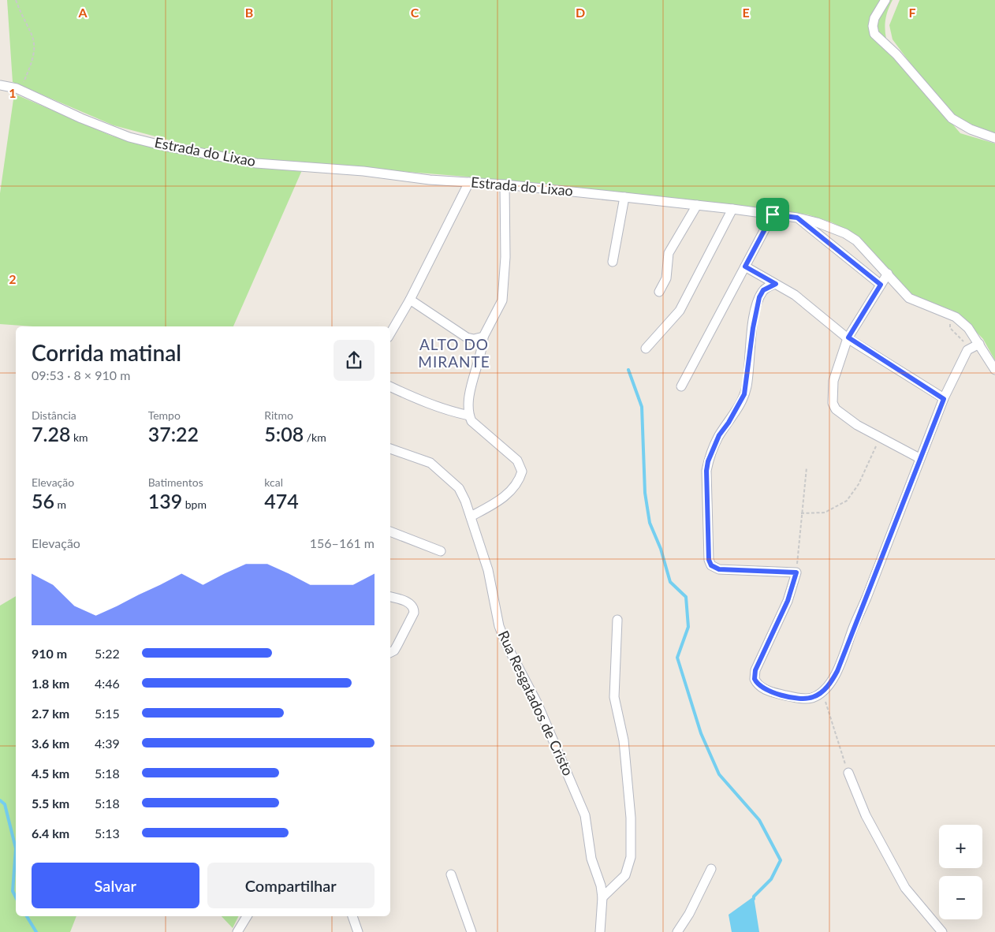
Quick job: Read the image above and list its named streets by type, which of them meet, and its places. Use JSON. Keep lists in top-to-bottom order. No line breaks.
{"streets":{"street":["Estrada do Lixao","Rua Resgatados de Cristo"]},"districts":["ALTO DO MIRANTE"],"page":{"heading":["Corrida matinal","09:53 · 8 × 910 m"],"stats":[["Distância","7.28 km"],["Tempo","37:22"],["Ritmo","5:08 /km"],["Elevação","56 m"],["Batimentos","139 bpm"],["kcal","474"]],"chart":["Elevação","156–161 m"],"list":[{"name":"910 m","note":"5:22"},{"name":"1.8 km","note":"4:46"},{"name":"2.7 km","note":"5:15"},{"name":"3.6 km","note":"4:39"},{"name":"4.5 km","note":"5:18"},{"name":"5.5 km","note":"5:18"},{"name":"6.4 km","note":"5:13"}],"map_buttons":["+","−"],"buttons":["Salvar","Compartilhar"]},"grid":{"columns":["A","B","C","D","E","F"],"rows":["1","2"]}}
